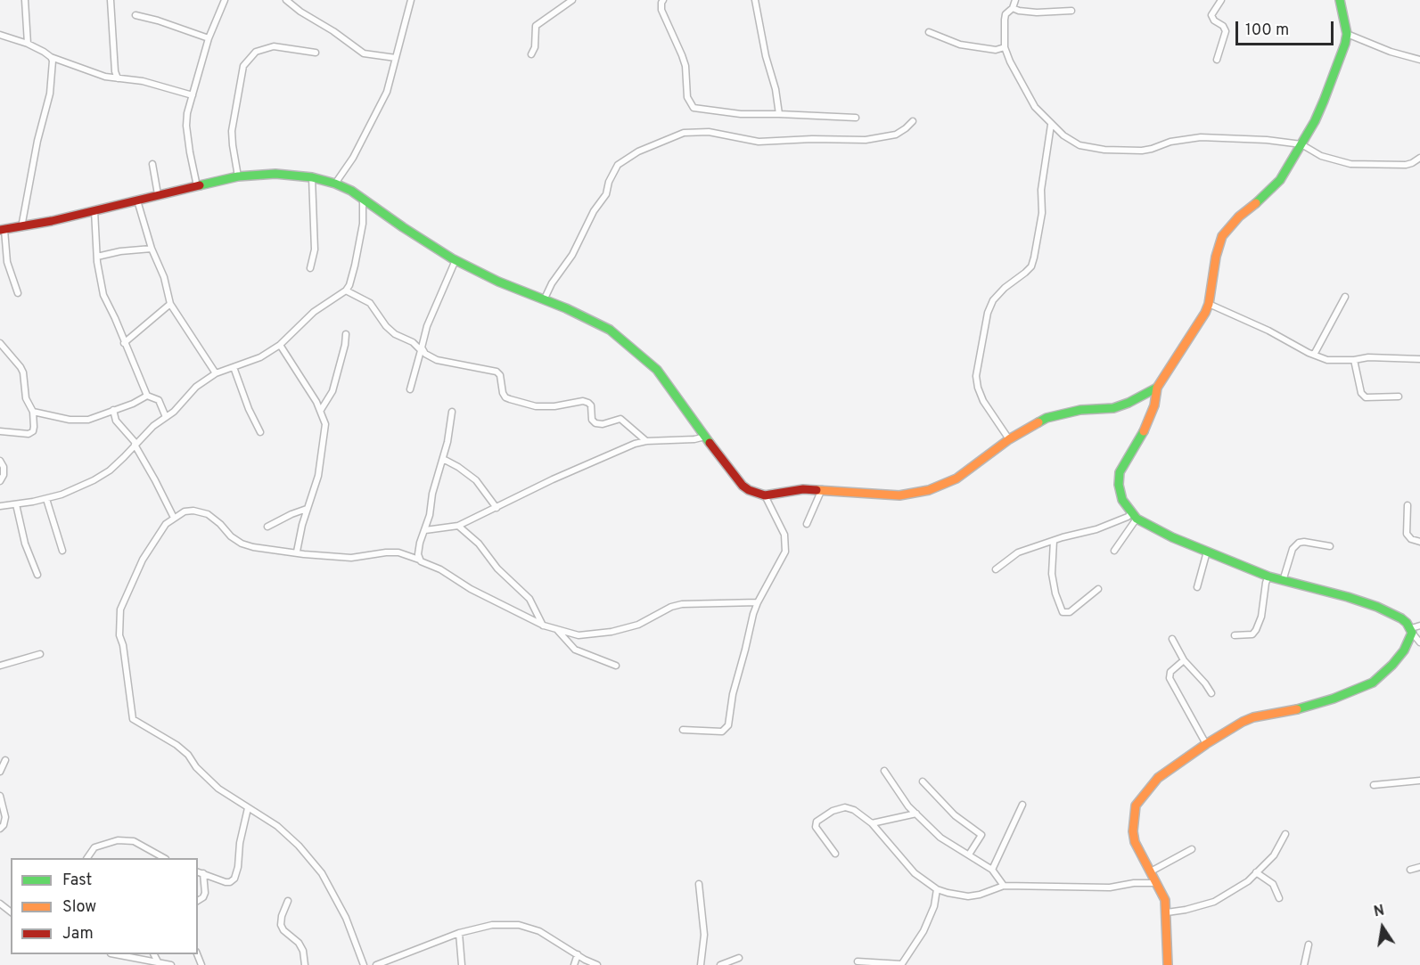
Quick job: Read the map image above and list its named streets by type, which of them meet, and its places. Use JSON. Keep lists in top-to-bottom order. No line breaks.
{"legend":["Fast","Slow","Jam"],"scale_bar":"100 m","north":"top"}
